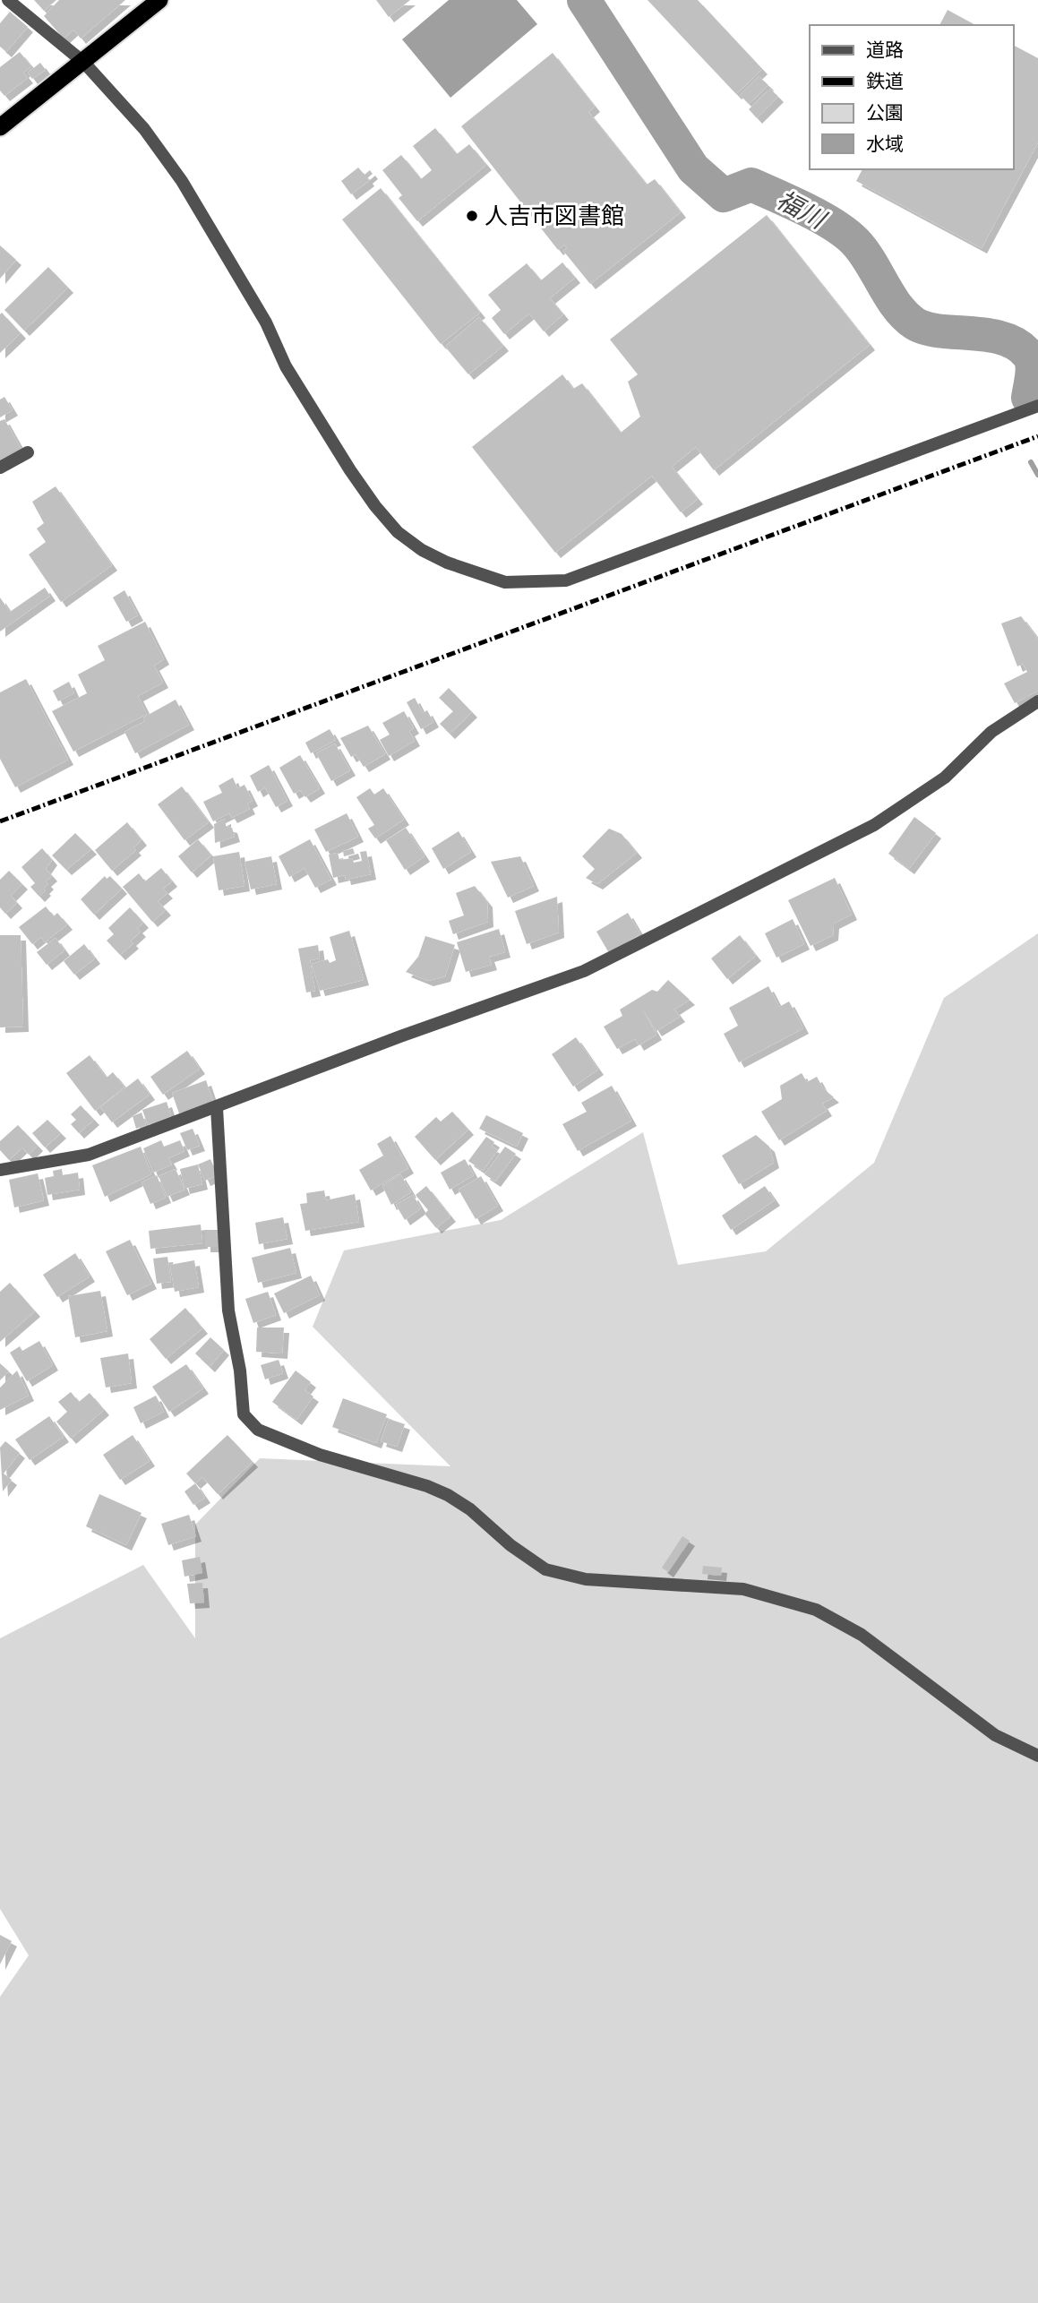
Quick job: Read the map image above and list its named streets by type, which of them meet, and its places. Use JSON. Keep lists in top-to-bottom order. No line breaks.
{"water":["福川"],"places":["人吉市図書館"],"legend":["道路","鉄道","公園","水域"]}
